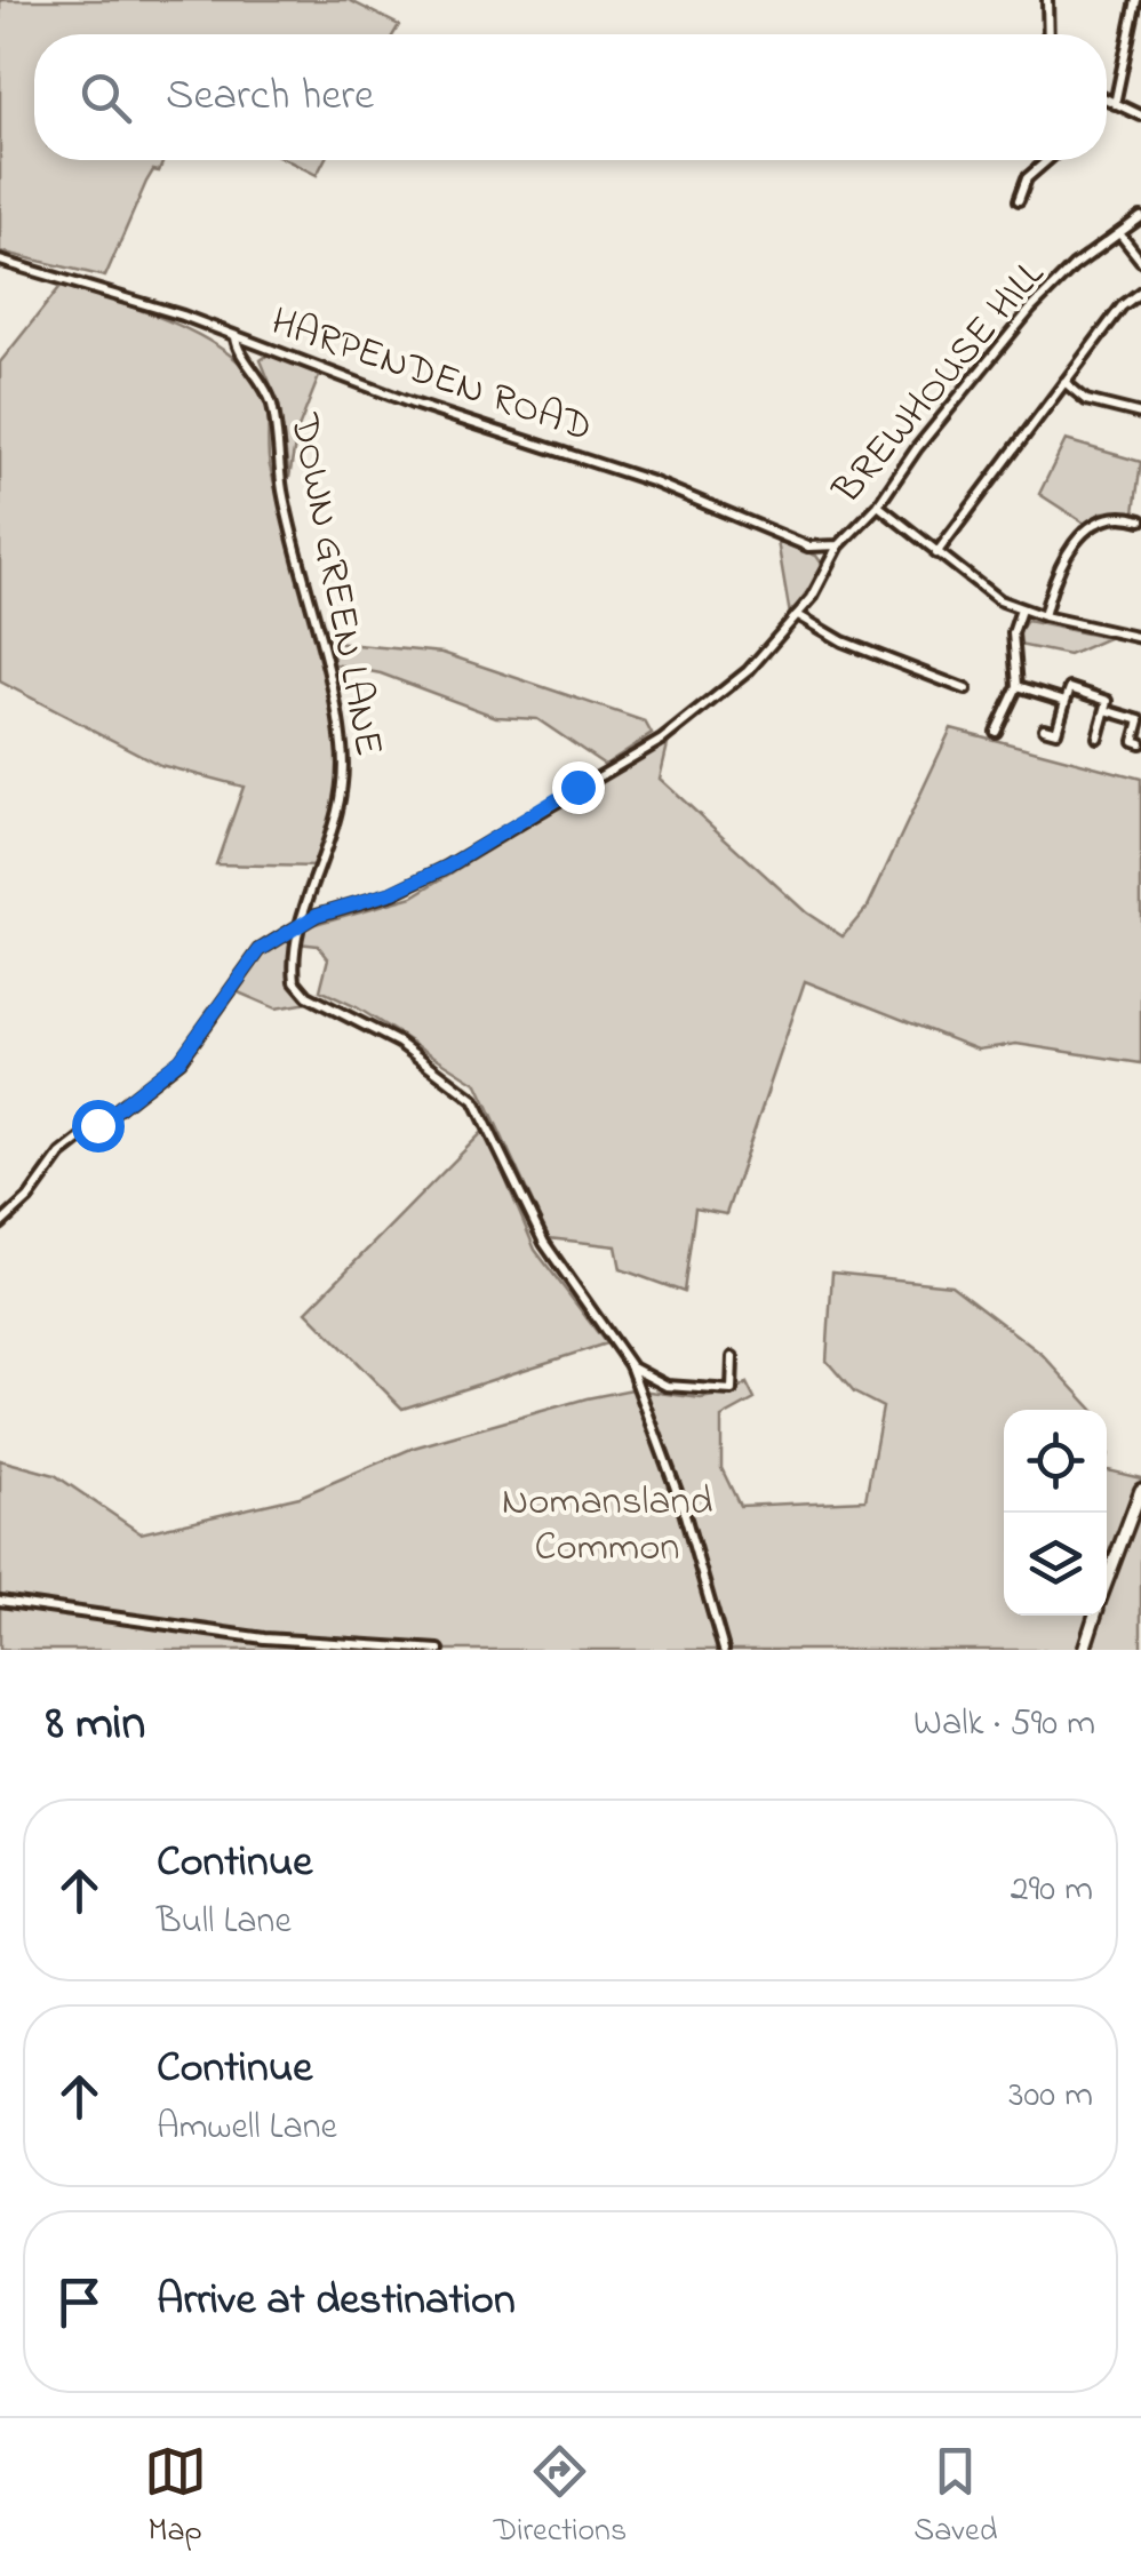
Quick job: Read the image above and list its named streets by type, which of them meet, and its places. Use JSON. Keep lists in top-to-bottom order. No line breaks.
{"streets":{"street":["HARPENDEN ROAD","BREWHOUSE HILL","DOWN GREEN LANE"]},"crossings":[["HARPENDEN ROAD","DOWN GREEN LANE"]],"parks":["Nomansland Common"],"page":{"search":"Search here","heading":["8 min","Walk · 590 m"],"list":[["Continue","Bull Lane","290 m"],["Continue","Amwell Lane","300 m"],"Arrive at destination"],"nav":["Map","Directions","Saved"]}}
